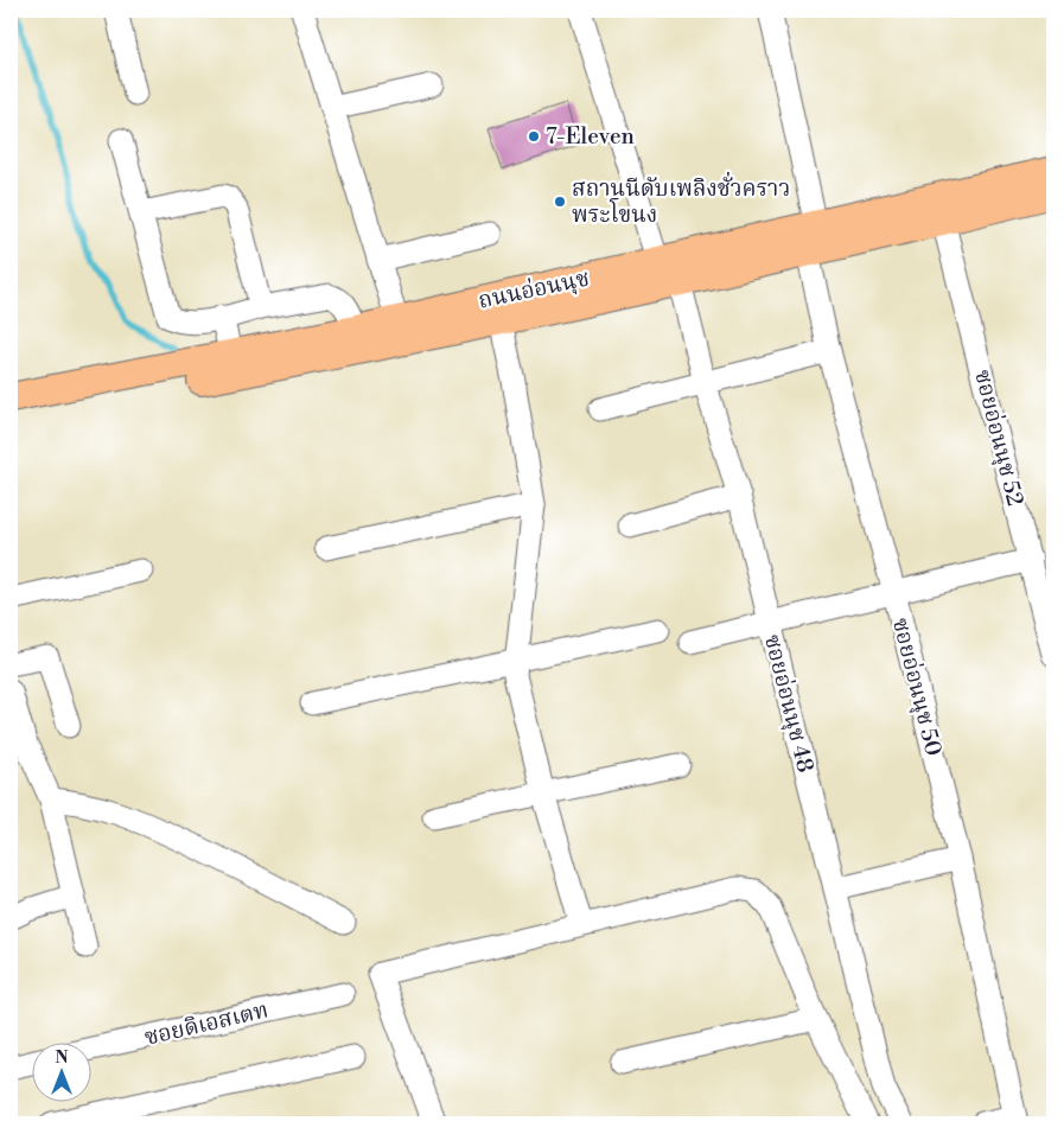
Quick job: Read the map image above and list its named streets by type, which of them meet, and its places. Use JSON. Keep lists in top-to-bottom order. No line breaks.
{"streets":{"main road":["ถนนอ่อนนุช"],"street":["ซอยอ่อนนุช 52","ซอยอ่อนนุช 50","ซอยอ่อนนุช 48","ซอยดิเอสเตท"]},"crossings":[["ถนนอ่อนนุช","ซอยอ่อนนุช 52"],["ถนนอ่อนนุช","ซอยอ่อนนุช 50"],["ถนนอ่อนนุช","ซอยอ่อนนุช 48"]],"places":["7-Eleven","สถานนีดับเพลิงชั่วคราว พระโขนง"],"north":"top"}
